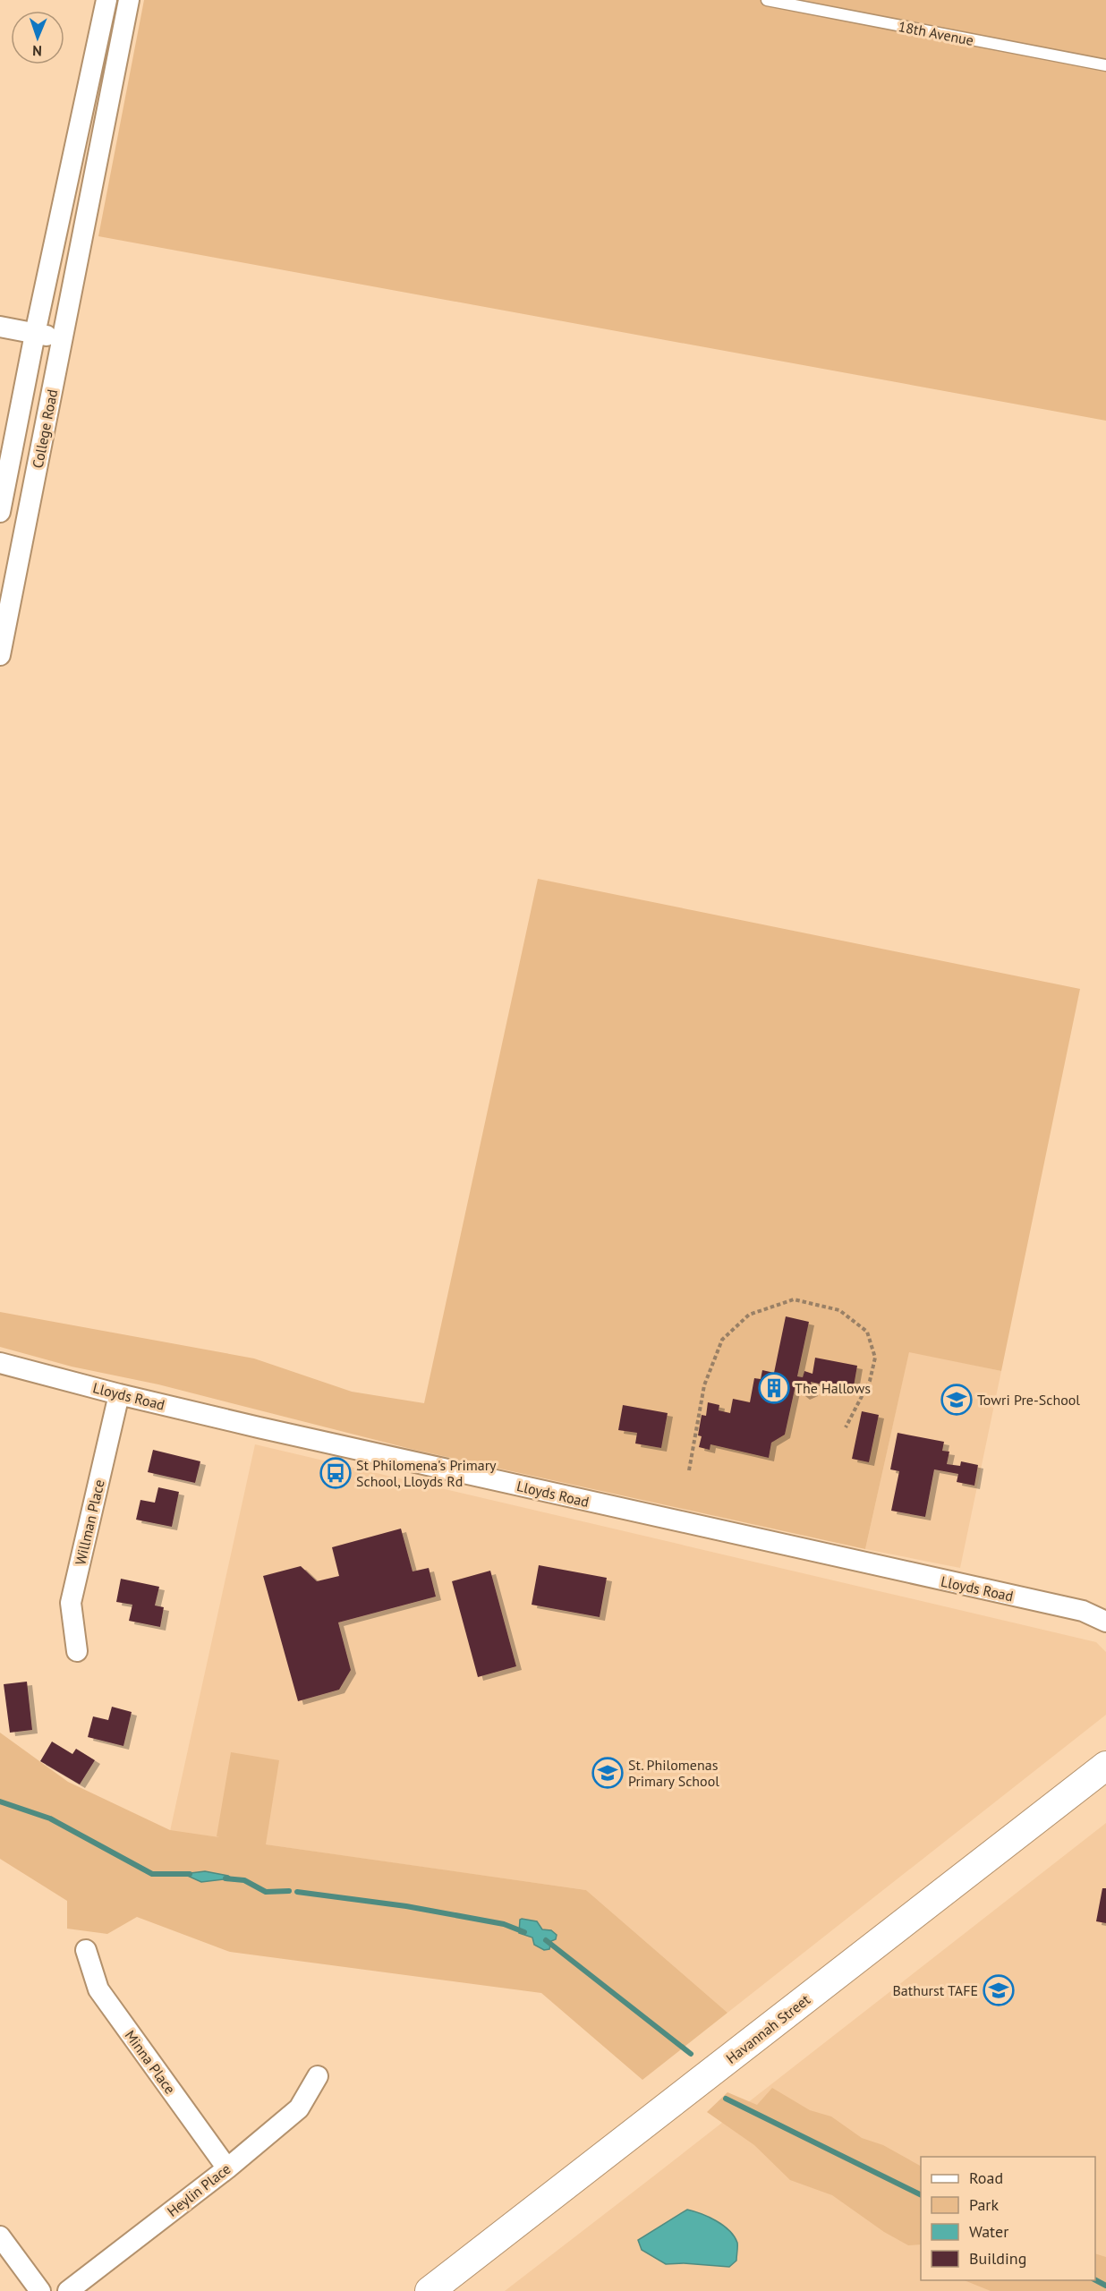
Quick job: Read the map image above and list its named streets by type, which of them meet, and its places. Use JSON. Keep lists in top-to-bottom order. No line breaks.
{"streets":{"street":["College Road","Lloyds Road","Willman Place","Havannah Street","Minna Place","Heylin Place"],"lane":["18th Avenue"]},"crossings":[["Lloyds Road","Willman Place"],["Minna Place","Heylin Place"]],"places":{"building":["The Hallows"],"school or university":["Towri Pre-School","St. Philomenas Primary School","Bathurst TAFE"],"bus stop":["St Philomena's Primary School, Lloyds Rd"]},"legend":["Road","Park","Water","Building"],"north":"bottom"}
